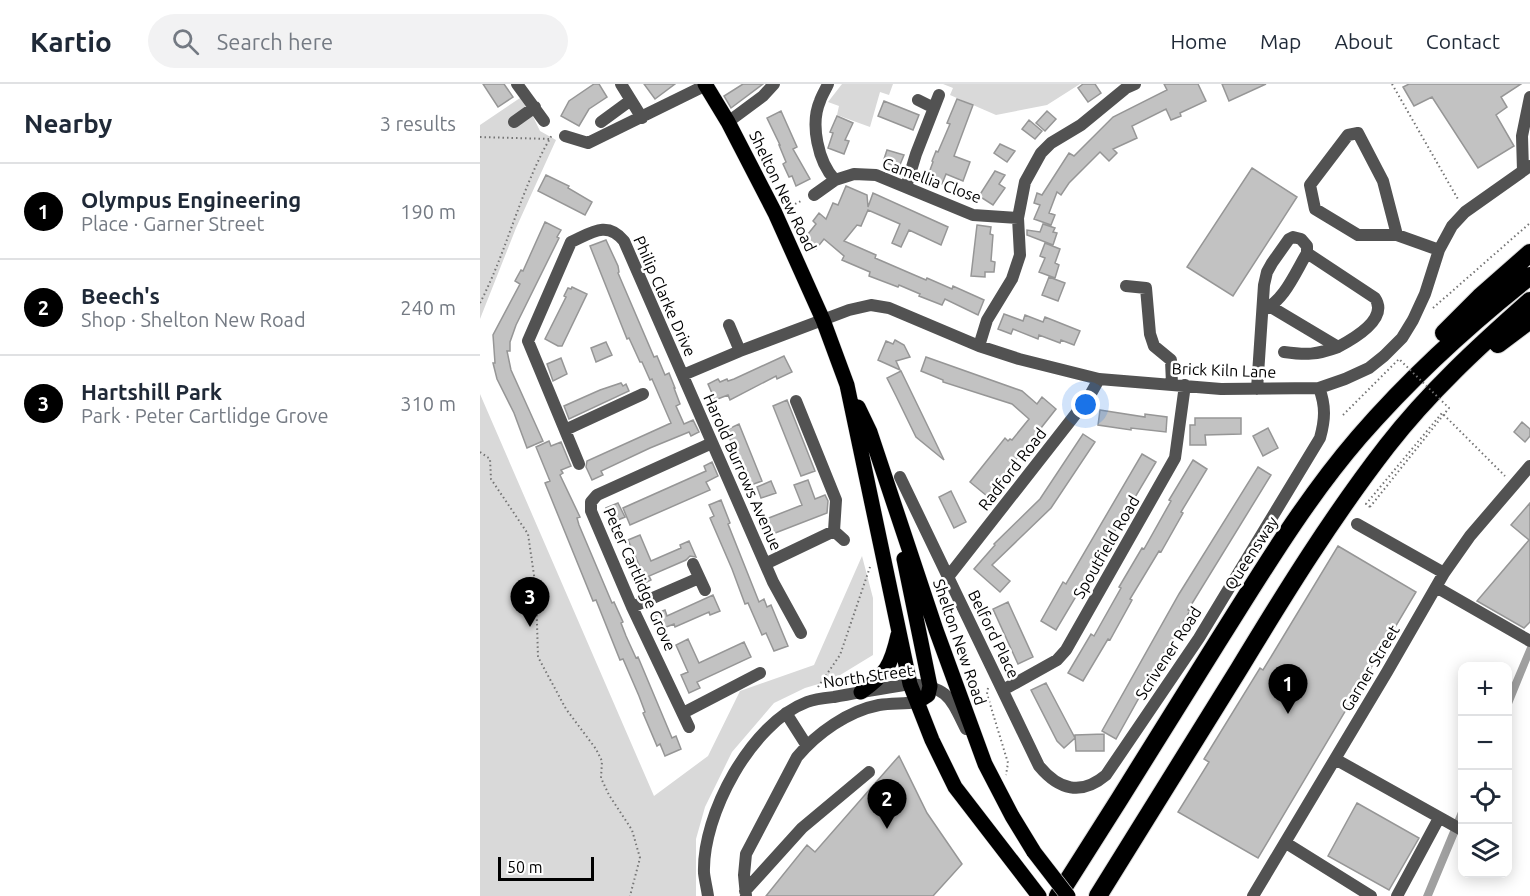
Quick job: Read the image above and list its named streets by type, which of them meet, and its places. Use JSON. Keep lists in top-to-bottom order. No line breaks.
{"streets":{"highway":["Queensway"],"main road":["Shelton New Road"],"street":["Camellia Close","Philip Clarke Drive","Brick Kiln Lane","Radford Road","Harold Burrows Avenue","Spoutfield Road","Peter Cartlidge Grove","Belford Place","Scrivener Road","Garner Street","North Street"]},"crossings":[["Shelton New Road","Brick Kiln Lane"],["Shelton New Road","North Street"],["Philip Clarke Drive","Brick Kiln Lane"],["Philip Clarke Drive","Harold Burrows Avenue"],["Brick Kiln Lane","Radford Road"],["Brick Kiln Lane","Harold Burrows Avenue"],["Brick Kiln Lane","Spoutfield Road"],["Brick Kiln Lane","Scrivener Road"],["Radford Road","Belford Place"],["Harold Burrows Avenue","Peter Cartlidge Grove"],["Spoutfield Road","Belford Place"],["Belford Place","Scrivener Road"]],"scale_bar":"50 m","page":{"header":"Kartio","search":"Search here","nav":["Home","Map","About","Contact"],"heading":["Nearby","3 results"],"list":[{"mark":"1","name":"Olympus Engineering","note":"Place · Garner Street","value":"190 m"},{"mark":"2","name":"Beech's","note":"Shop · Shelton New Road","value":"240 m"},{"mark":"3","name":"Hartshill Park","note":"Park · Peter Cartlidge Grove","value":"310 m"}],"pins":["3","1","2"],"map_buttons":["+","−"],"scale":"50 m"}}
